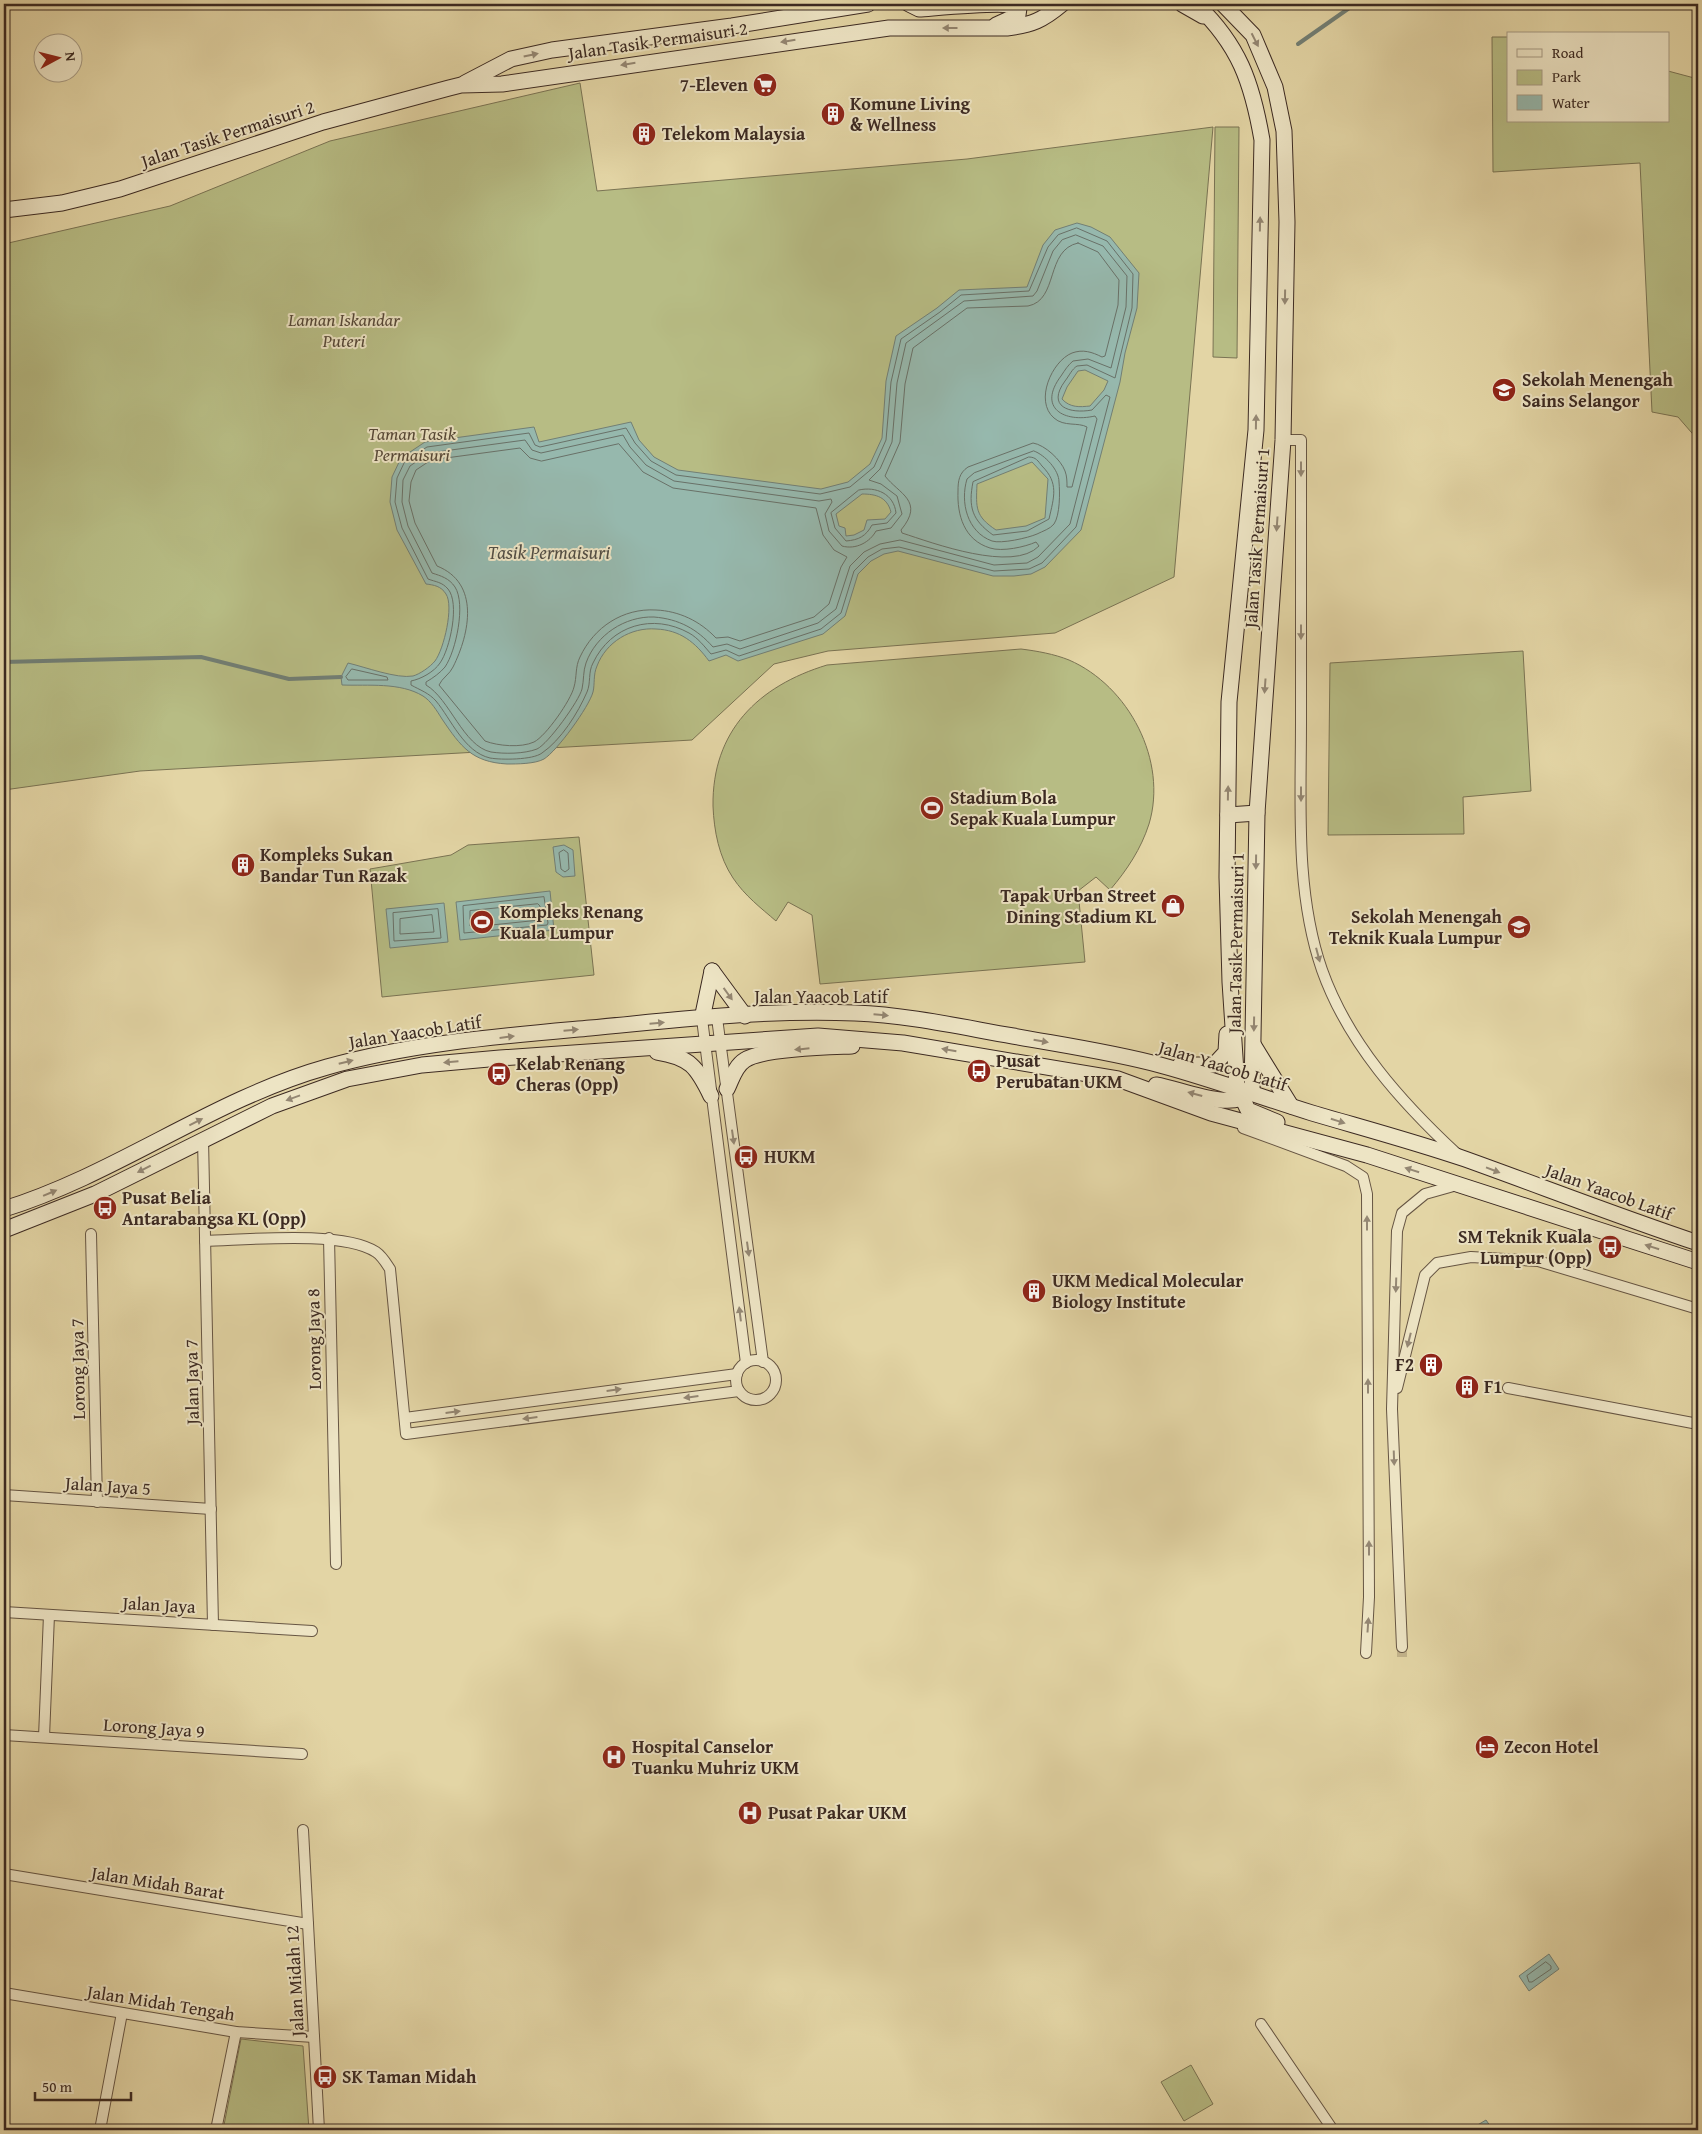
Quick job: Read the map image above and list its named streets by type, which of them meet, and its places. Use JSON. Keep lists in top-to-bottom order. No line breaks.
{"streets":{"street":["Jalan Tasik Permaisuri 2","Jalan Tasik Permaisuri 1","Jalan Yaacob Latif","Lorong Jaya 8","Lorong Jaya 7","Jalan Jaya 7","Jalan Jaya 5","Jalan Jaya","Lorong Jaya 9","Jalan Midah Barat","Jalan Midah 12","Jalan Midah Tengah"]},"crossings":[["Jalan Tasik Permaisuri 1","Jalan Yaacob Latif"],["Jalan Yaacob Latif","Jalan Jaya 7"],["Lorong Jaya 7","Jalan Jaya 5"],["Jalan Jaya 7","Jalan Jaya 5"],["Jalan Jaya 7","Jalan Jaya"],["Jalan Midah Barat","Jalan Midah 12"],["Jalan Midah 12","Jalan Midah Tengah"]],"water":["Tasik Permaisuri"],"parks":["Laman Iskandar Puteri","Taman Tasik Permaisuri"],"places":{"supermarket":["7-Eleven"],"building":["Komune Living & Wellness","Telekom Malaysia","Kompleks Sukan Bandar Tun Razak","UKM Medical Molecular Biology Institute","F2","F1"],"school or university":["Sekolah Menengah Sains Selangor","Sekolah Menengah Teknik Kuala Lumpur"],"sports":["Stadium Bola Sepak Kuala Lumpur","Kompleks Renang Kuala Lumpur"],"shop":["Tapak Urban Street Dining Stadium KL"],"bus stop":["Pusat Perubatan UKM","Kelab Renang Cheras (Opp)","HUKM","Pusat Belia Antarabangsa KL (Opp)","SM Teknik Kuala Lumpur (Opp)","SK Taman Midah"],"hotel":["Zecon Hotel"],"hospital":["Hospital Canselor Tuanku Muhriz UKM","Pusat Pakar UKM"]},"legend":["Road","Park","Water"],"scale_bar":"50 m","north":"right"}
